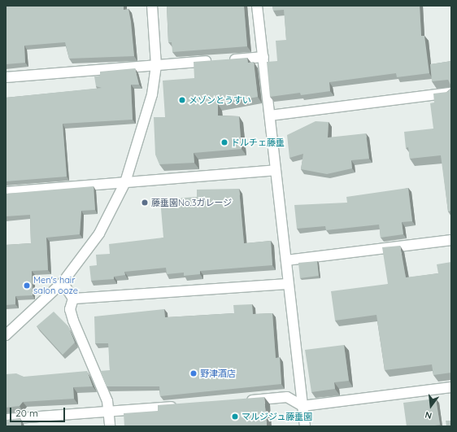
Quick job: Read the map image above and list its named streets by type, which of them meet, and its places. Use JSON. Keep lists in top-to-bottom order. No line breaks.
{"places":["メゾンとうすい","ドルチェ藤垂","藤垂園No.3ガレージ","Men's hair salon ooze","野津酒店","マルジジュ藤垂園"],"scale_bar":"20 m","north":"bottom"}
